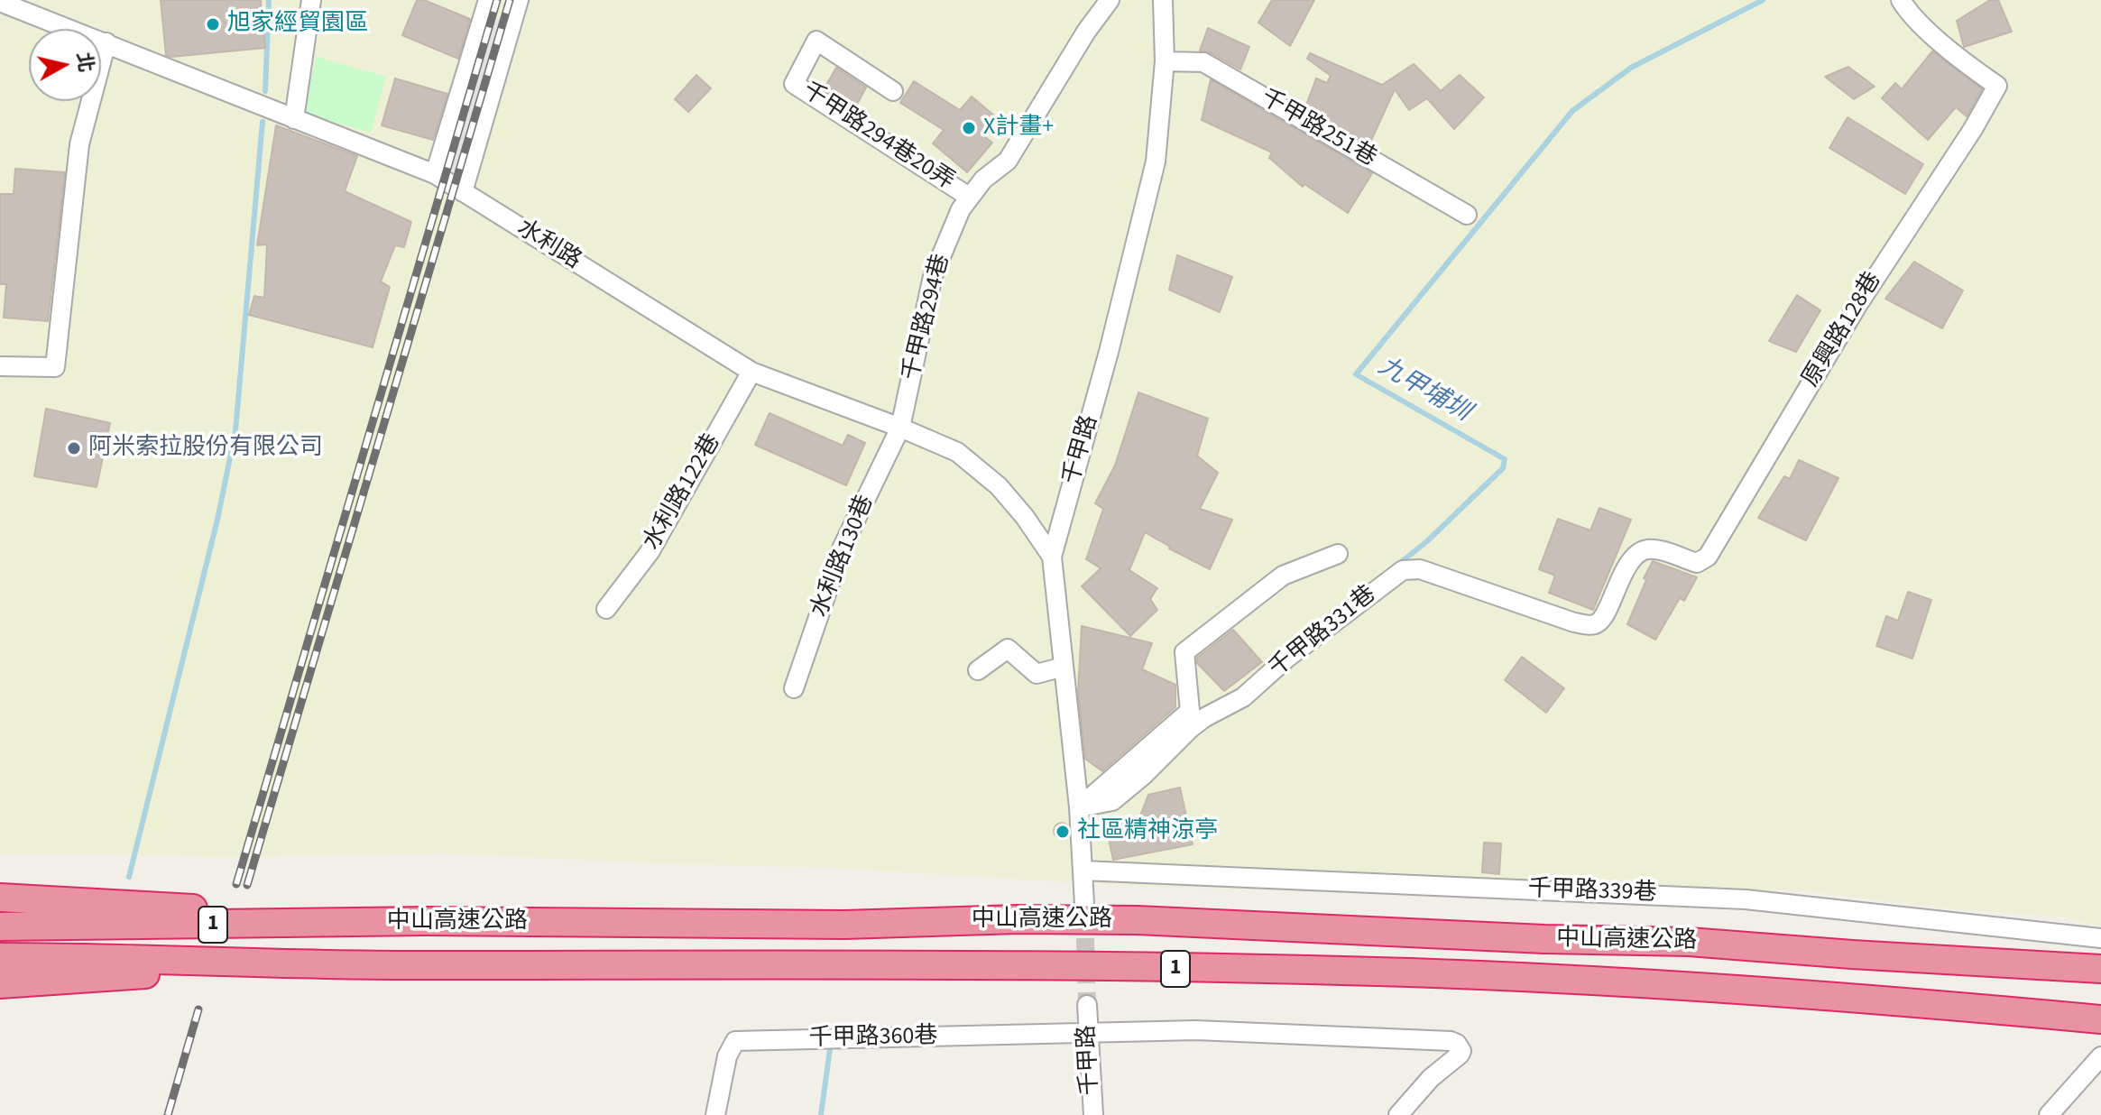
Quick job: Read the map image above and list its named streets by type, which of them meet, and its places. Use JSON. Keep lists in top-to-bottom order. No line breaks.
{"streets":{"highway":["中山高速公路","1"],"street":["千甲路251巷","千甲路294巷20弄","水利路","千甲路294巷","原興路128巷","千甲路","水利路122巷","水利路130巷","千甲路331巷","千甲路339巷","千甲路360巷"]},"crossings":[["千甲路251巷","千甲路"],["千甲路294巷20弄","千甲路294巷"],["水利路","千甲路294巷"],["水利路","千甲路"],["水利路","水利路122巷"],["水利路","水利路130巷"],["千甲路294巷","水利路130巷"],["原興路128巷","千甲路331巷"],["千甲路","千甲路331巷"],["千甲路","千甲路339巷"],["千甲路","千甲路360巷"]],"water":["九甲埔圳"],"places":["旭家經貿園區","X計畫+","阿米索拉股份有限公司","社區精神涼亭"],"north":"right"}
